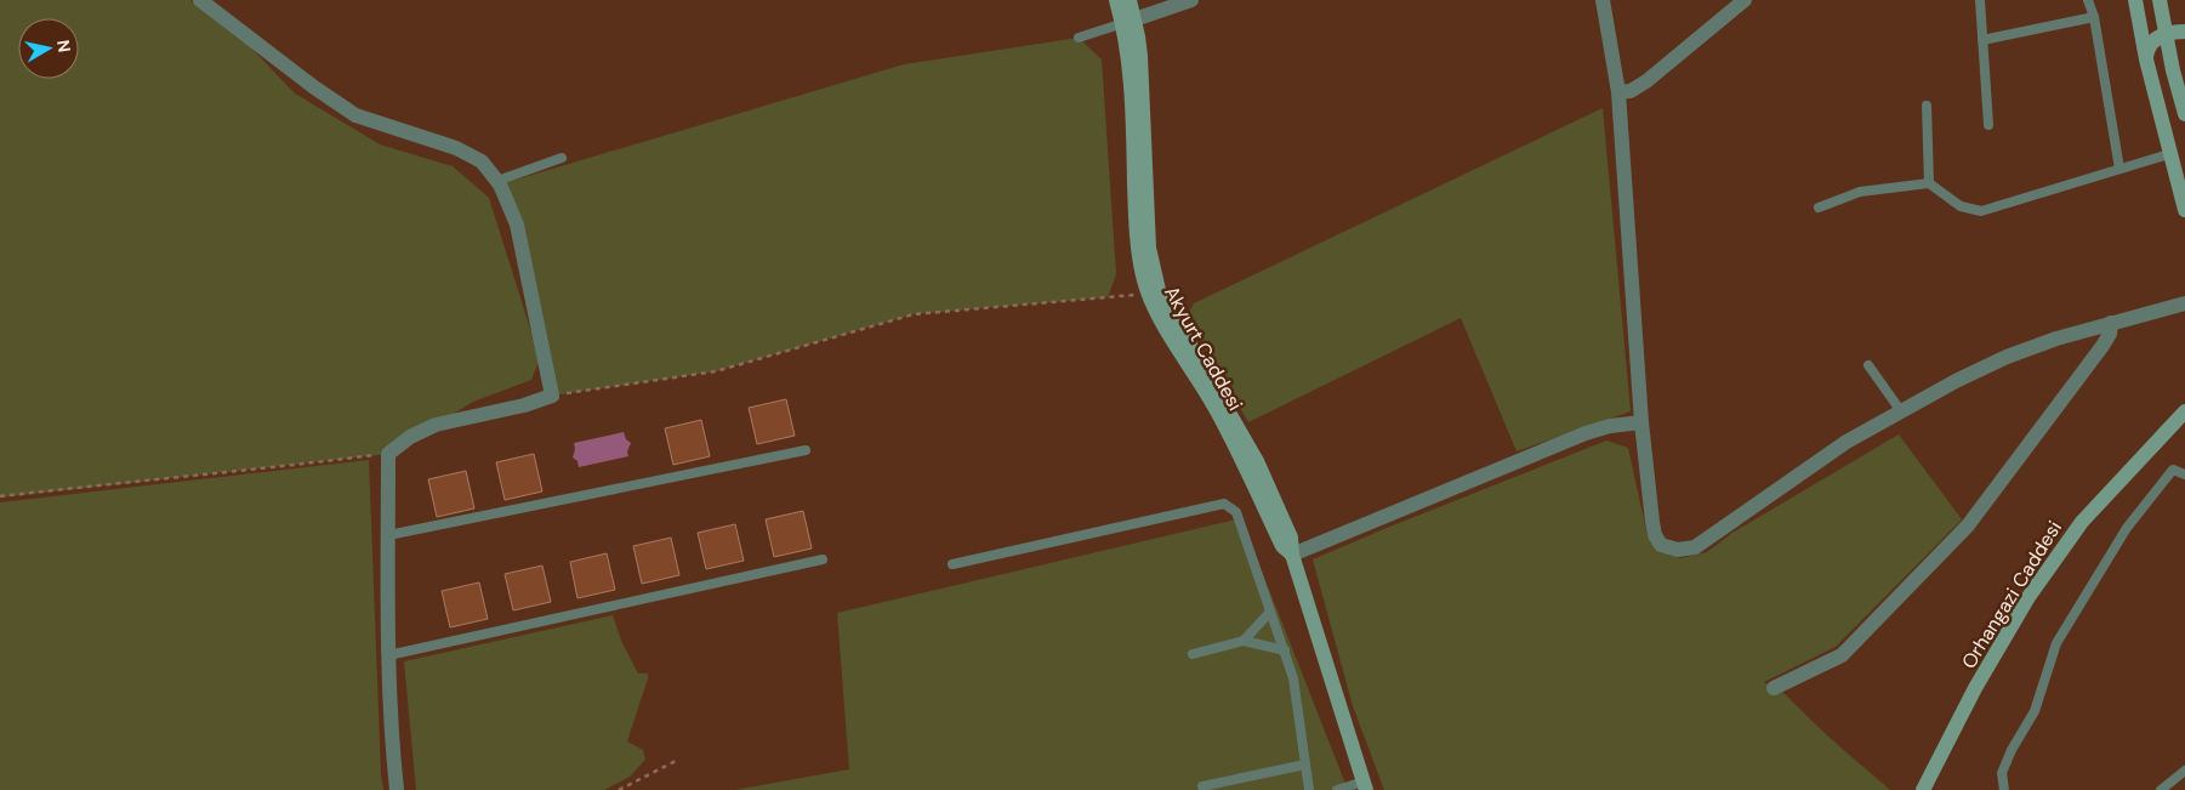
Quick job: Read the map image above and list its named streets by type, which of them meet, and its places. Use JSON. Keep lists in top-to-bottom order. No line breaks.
{"streets":{"street":["Akyurt Caddesi","Orhangazi Caddesi"]},"north":"right"}
